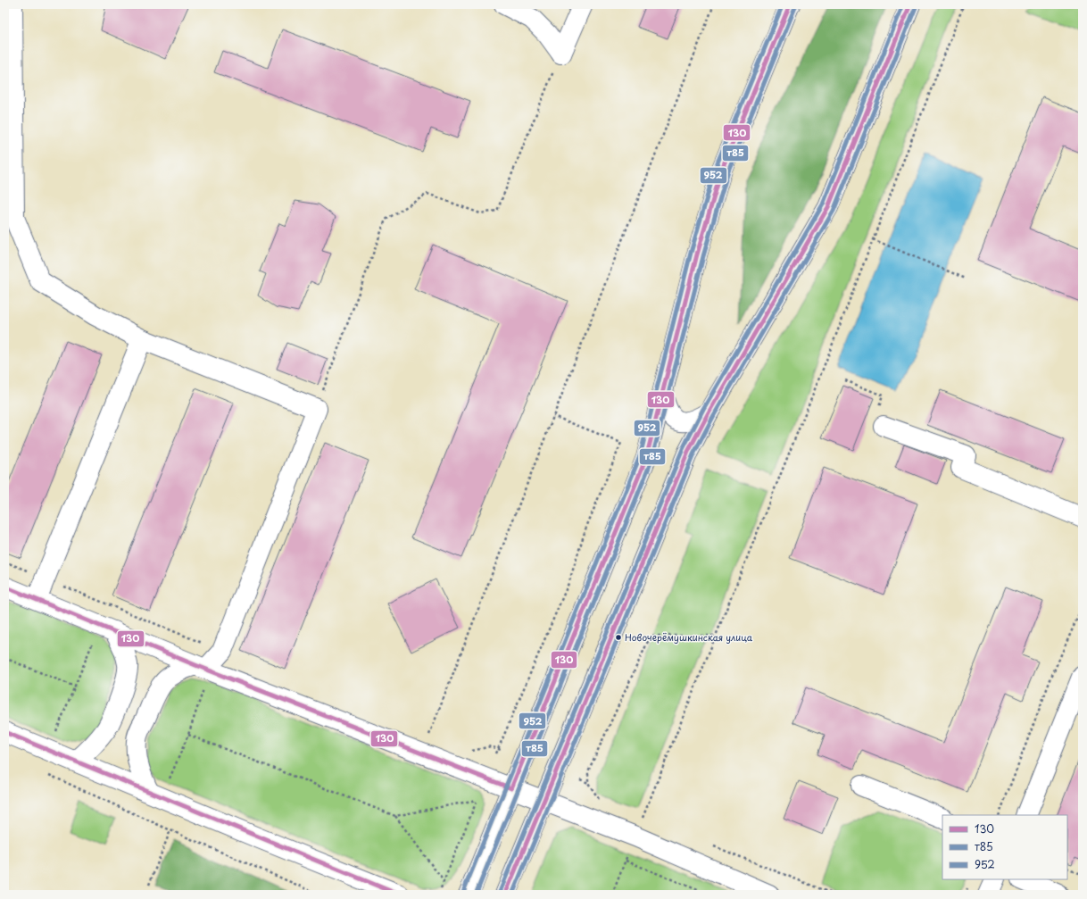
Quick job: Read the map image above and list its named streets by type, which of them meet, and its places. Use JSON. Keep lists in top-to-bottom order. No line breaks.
{"places":["Новочерёмушкинская улица"],"lines":["transit line 130","transit line 952","transit line т85"],"legend":["130","т85","952"]}
